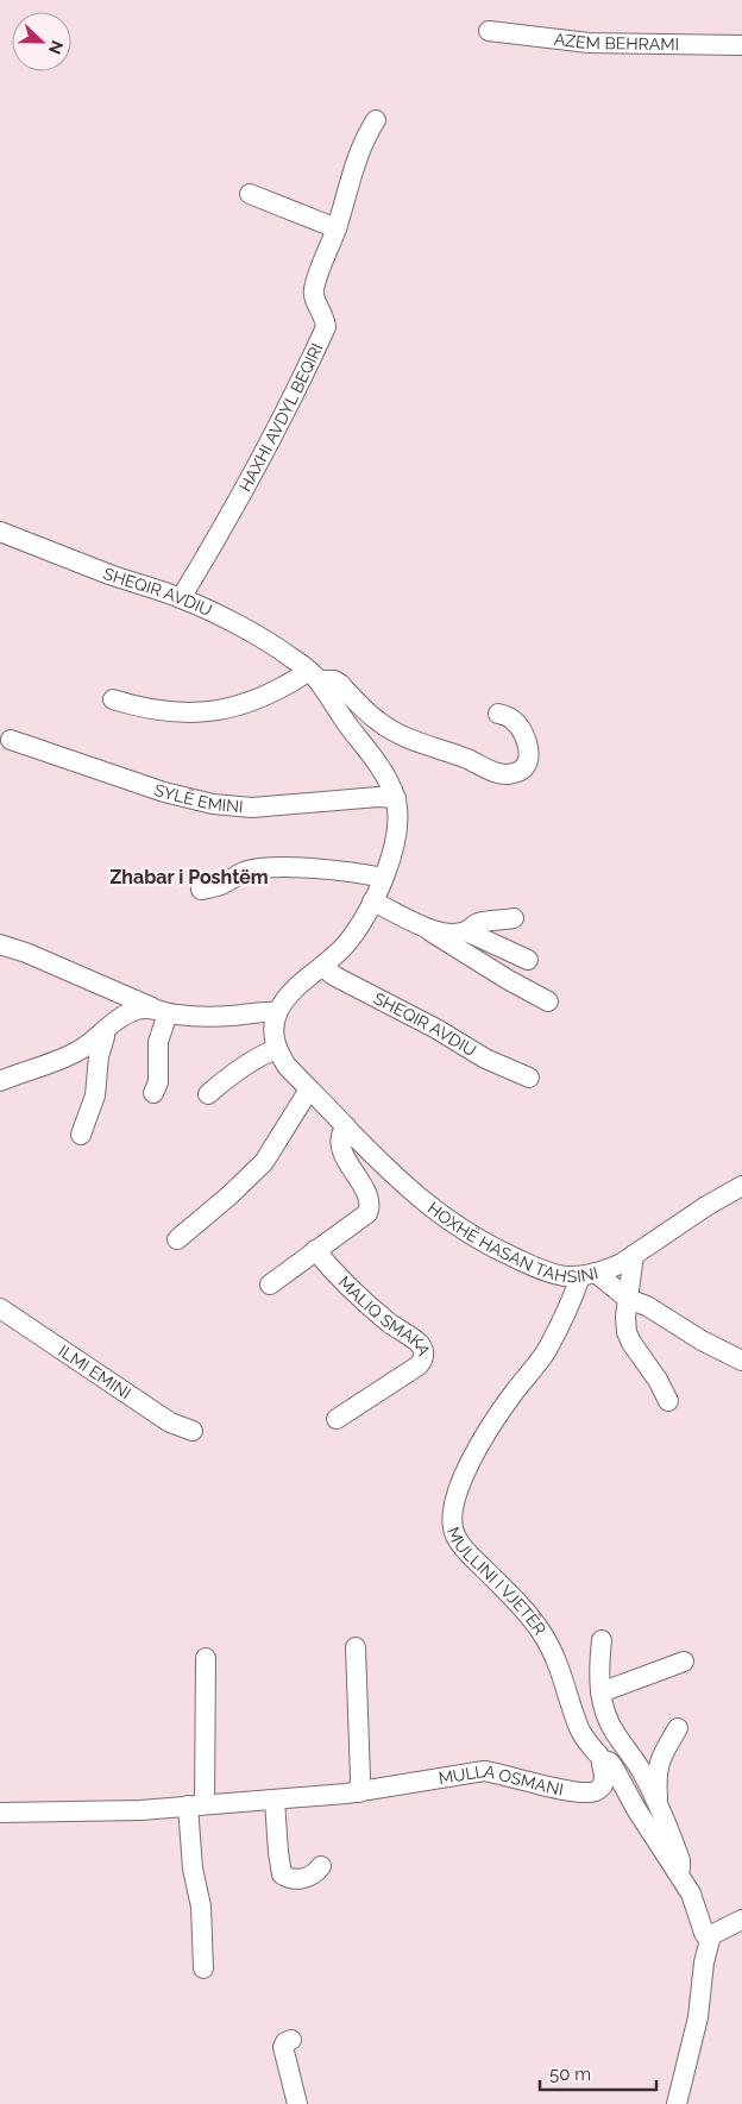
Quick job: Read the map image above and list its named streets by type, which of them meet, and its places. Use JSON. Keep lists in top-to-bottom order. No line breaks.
{"streets":{"street":["AZEM BEHRAMI","HAXHI AVDYL BEQIRI","SHEQIR AVDIU","SYLË EMINI","HOXHË HASAN TAHSINI","MALIQ SMAKA","ILMI EMINI","MULLINI I VJETËR","MULLA OSMANI"]},"crossings":[["HAXHI AVDYL BEQIRI","SHEQIR AVDIU"],["SHEQIR AVDIU","SYLË EMINI"],["HOXHË HASAN TAHSINI","MULLINI I VJETËR"],["MULLINI I VJETËR","MULLA OSMANI"]],"districts":["Zhabar i Poshtëm"],"scale_bar":"50 m","north":"right"}
